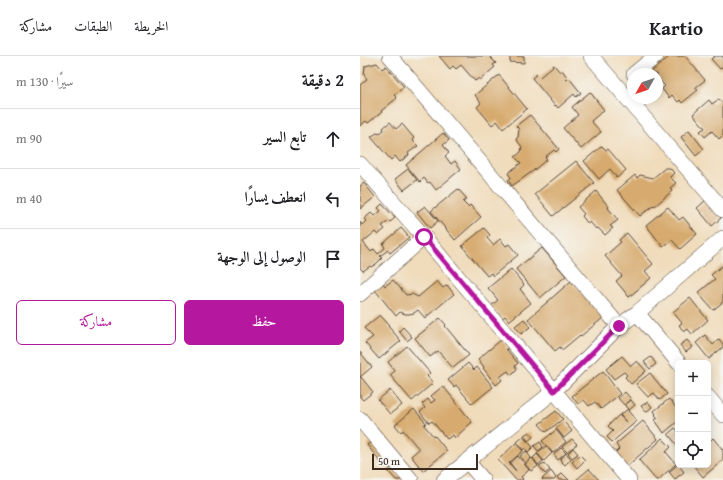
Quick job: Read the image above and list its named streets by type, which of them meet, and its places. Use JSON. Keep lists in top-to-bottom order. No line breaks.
{"scale_bar":"50 m","north":"bottom left","page":{"header":"Kartio","nav":["الخريطة","الطبقات","مشاركة"],"heading":["2 دقيقة","سيرًا · 130 m"],"list":[["تابع السير","90 m"],["انعطف يسارًا","40 m"],"الوصول إلى الوجهة"],"buttons":["حفظ","مشاركة"],"map_buttons":["+","−"],"scale":"50 m"}}
